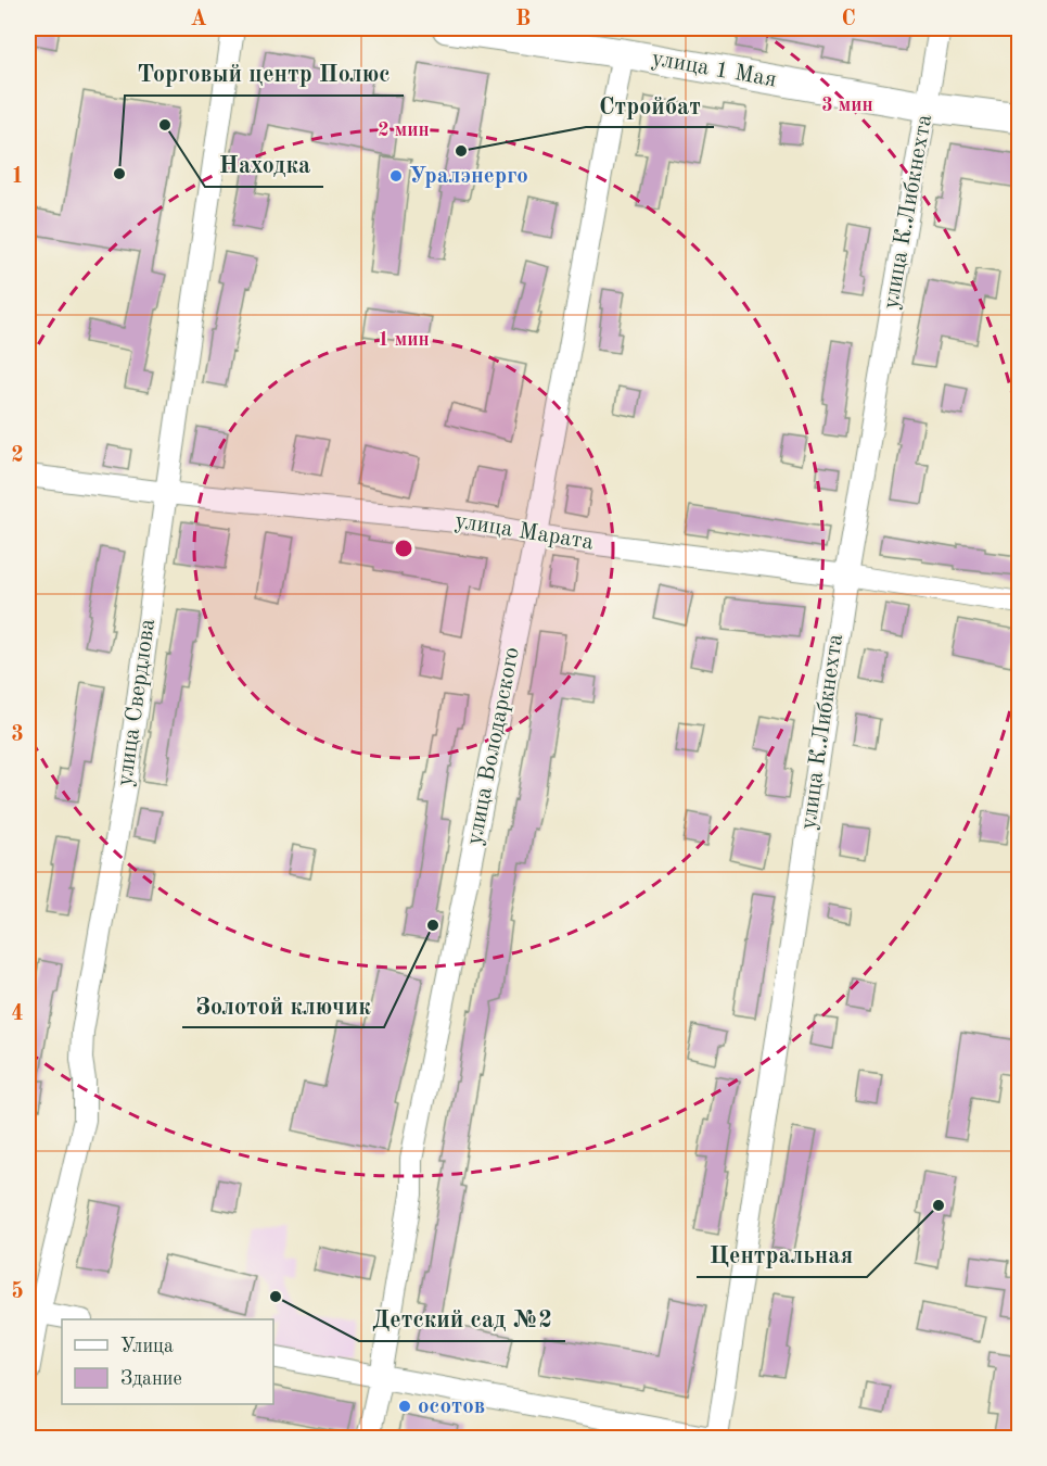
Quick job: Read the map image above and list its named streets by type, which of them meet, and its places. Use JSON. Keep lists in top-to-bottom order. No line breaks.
{"streets":{"main road":["улица 1 Мая"],"street":["улица К.Либкнехта","улица Марата","улица Свердлова","улица Володарского"]},"crossings":[["улица 1 Мая","улица К.Либкнехта"],["улица 1 Мая","улица Володарского"],["улица К.Либкнехта","улица Марата"],["улица Марата","улица Свердлова"],["улица Марата","улица Володарского"]],"places":["Находка","Стройбат","Торговый центр Полюс","Уралэнерго","Золотой ключик","Центральная","Детский сад №2","осотов"],"legend":["Улица","Здание"],"grid":{"columns":["A","B","C"],"rows":["1","2","3","4","5"]},"rings":["3 мин","2 мин","1 мин"]}
